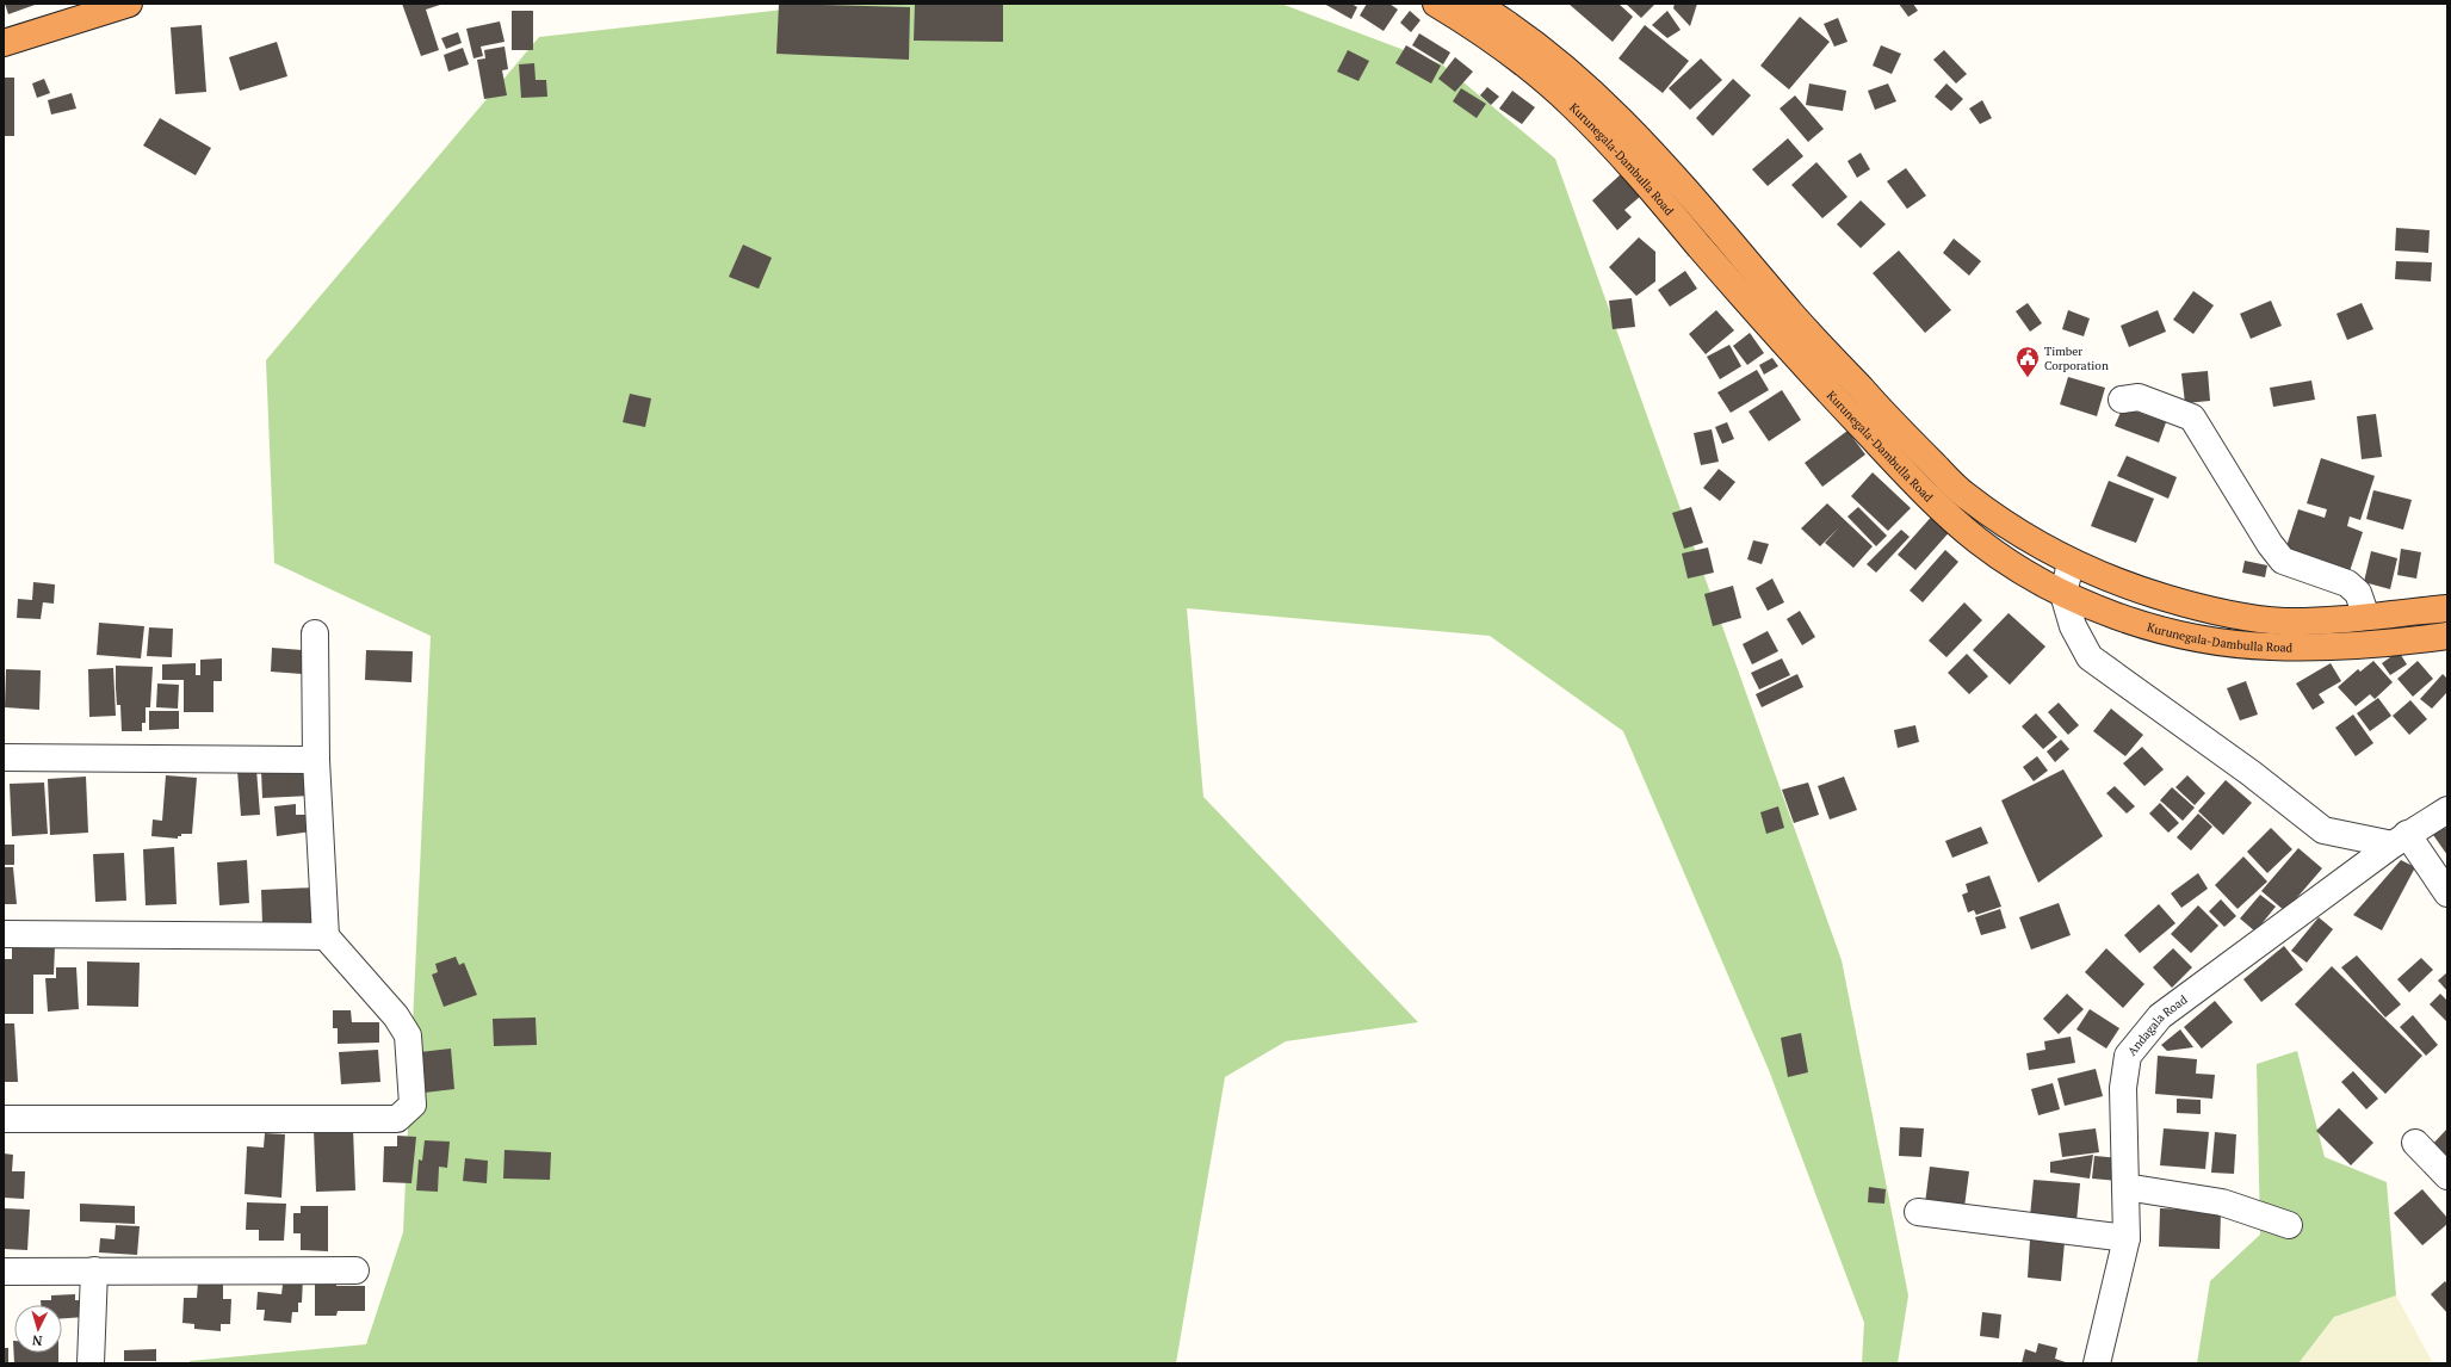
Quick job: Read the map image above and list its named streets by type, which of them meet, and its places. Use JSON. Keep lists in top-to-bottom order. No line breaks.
{"streets":{"highway":["Kurunegala-Dambulla Road"],"street":["Andagala Road"]},"places":{"public building":["Timber Corporation"]},"north":"bottom"}
